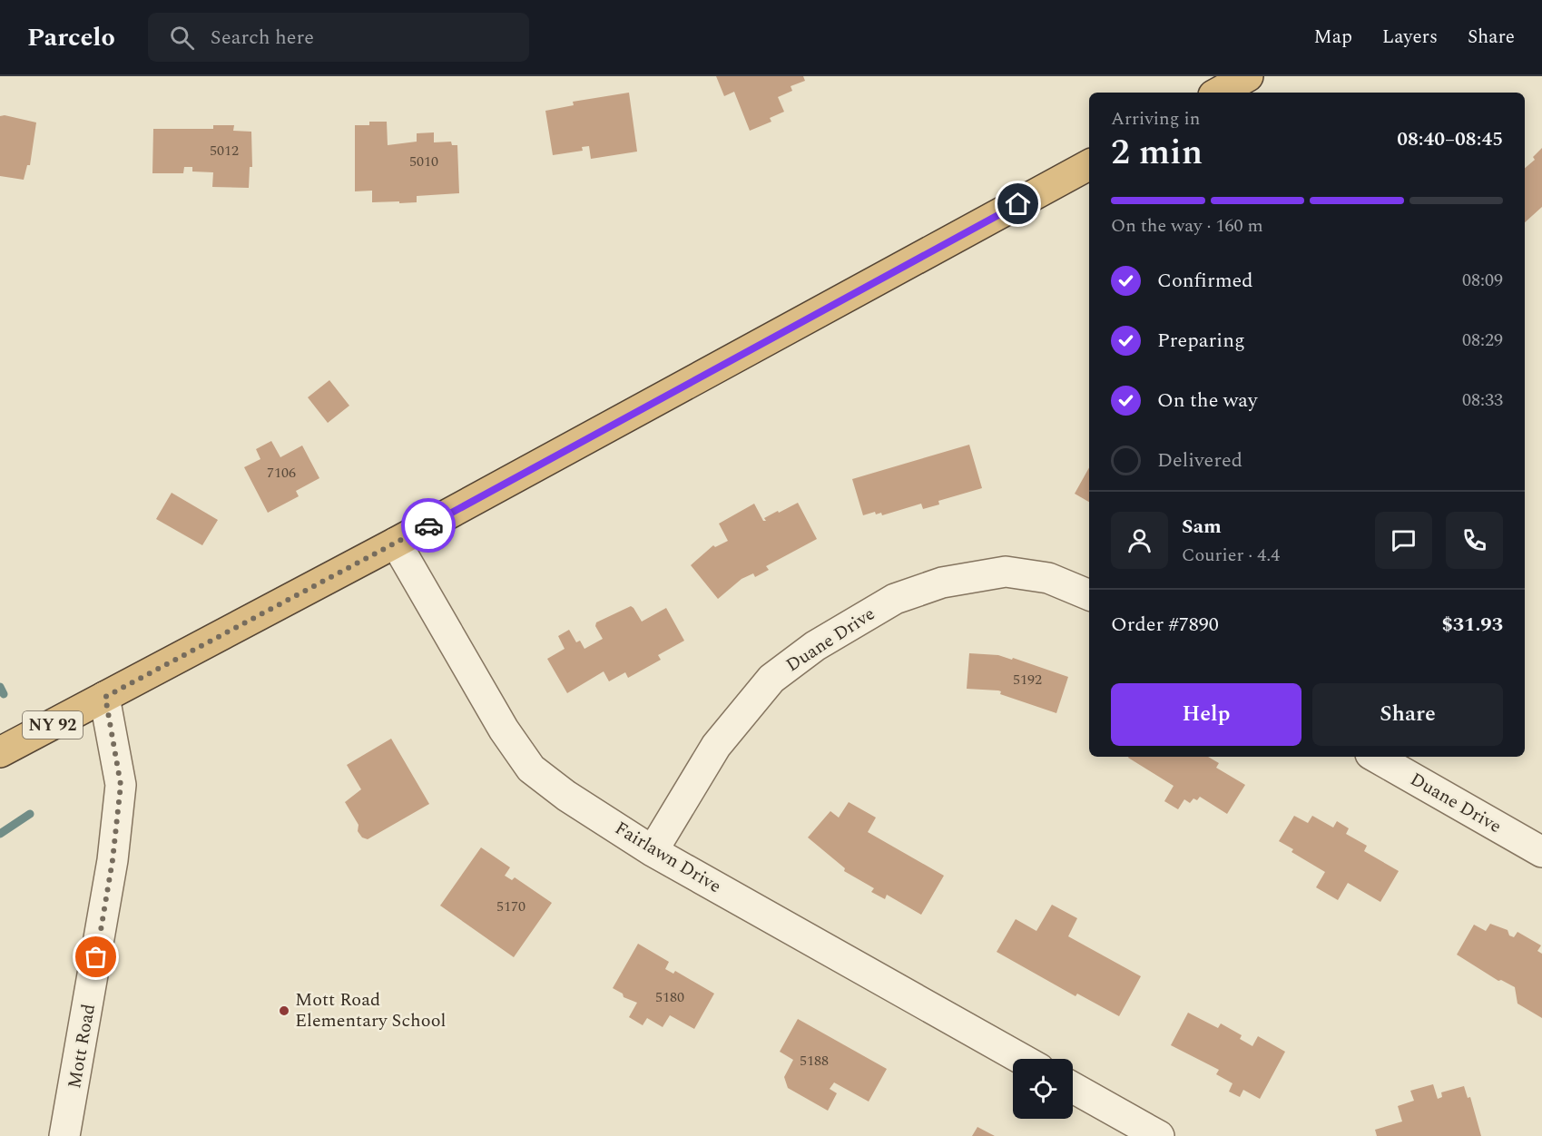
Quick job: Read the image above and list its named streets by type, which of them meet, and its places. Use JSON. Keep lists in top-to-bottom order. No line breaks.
{"streets":{"highway":["NY 92"],"street":["Duane Drive","Fairlawn Drive","Mott Road"]},"crossings":[["Duane Drive","Fairlawn Drive"],["NY 92","Fairlawn Drive"],["NY 92","Mott Road"]],"places":["Mott Road Elementary School"],"house_numbers":["5012","5010","7106","5192","5170","5180","5188"],"page":{"header":"Parcelo","search":"Search here","nav":["Map","Layers","Share"],"heading":["2 min","Arriving in","08:40–08:45"],"panel":["Sam","Courier · 4.4","Order #7890","$31.93"],"bar":"On the way · 160 m","list":[["Confirmed","08:09"],["Preparing","08:29"],["On the way","08:33"],"Delivered"],"buttons":["Help","Share"]}}
